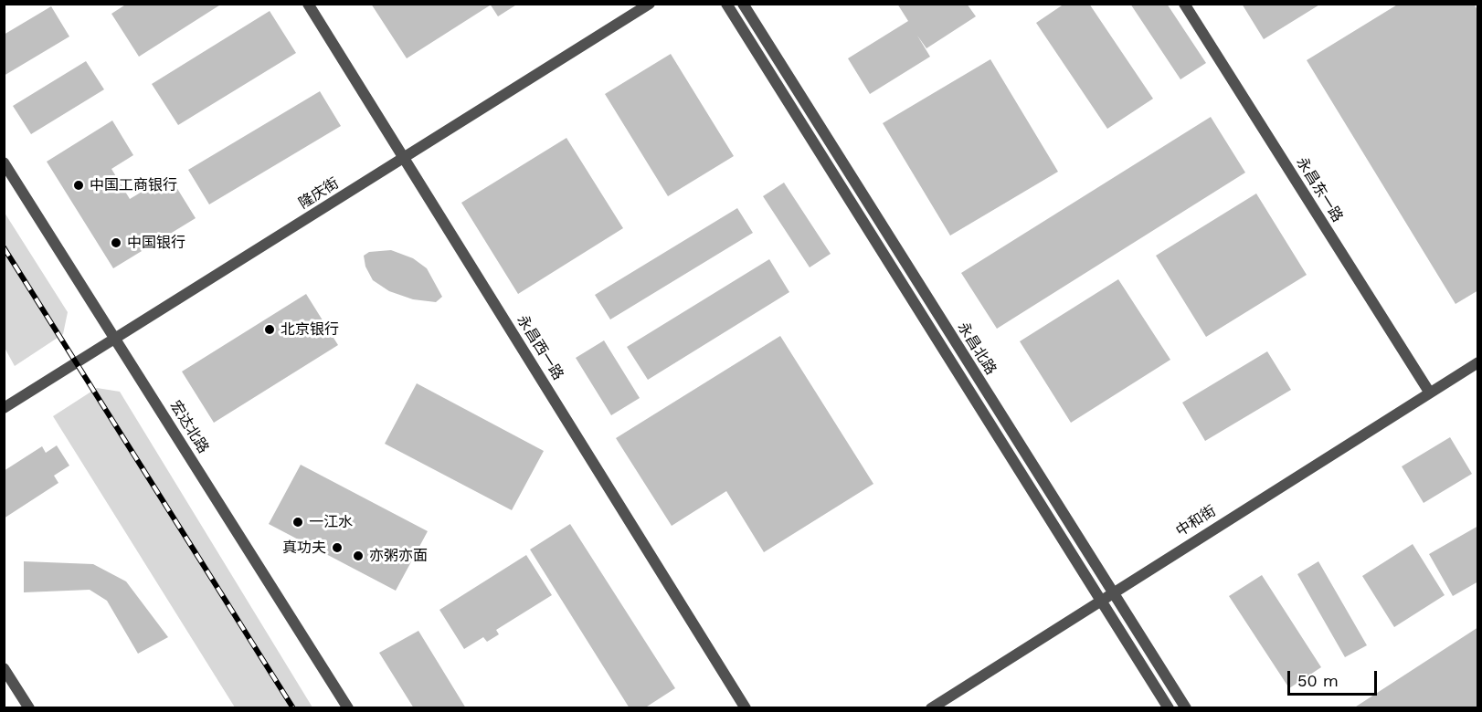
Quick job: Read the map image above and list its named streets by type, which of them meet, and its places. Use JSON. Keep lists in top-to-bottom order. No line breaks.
{"streets":{"street":["永昌东一路","隆庆街","永昌西一路","永昌北路","宏达北路","中和街"]},"crossings":[["永昌东一路","中和街"],["隆庆街","永昌西一路"],["隆庆街","宏达北路"],["永昌北路","中和街"]],"places":["中国工商银行","中国银行","北京银行","一江水","真功夫","亦粥亦面"],"scale_bar":"50 m"}
